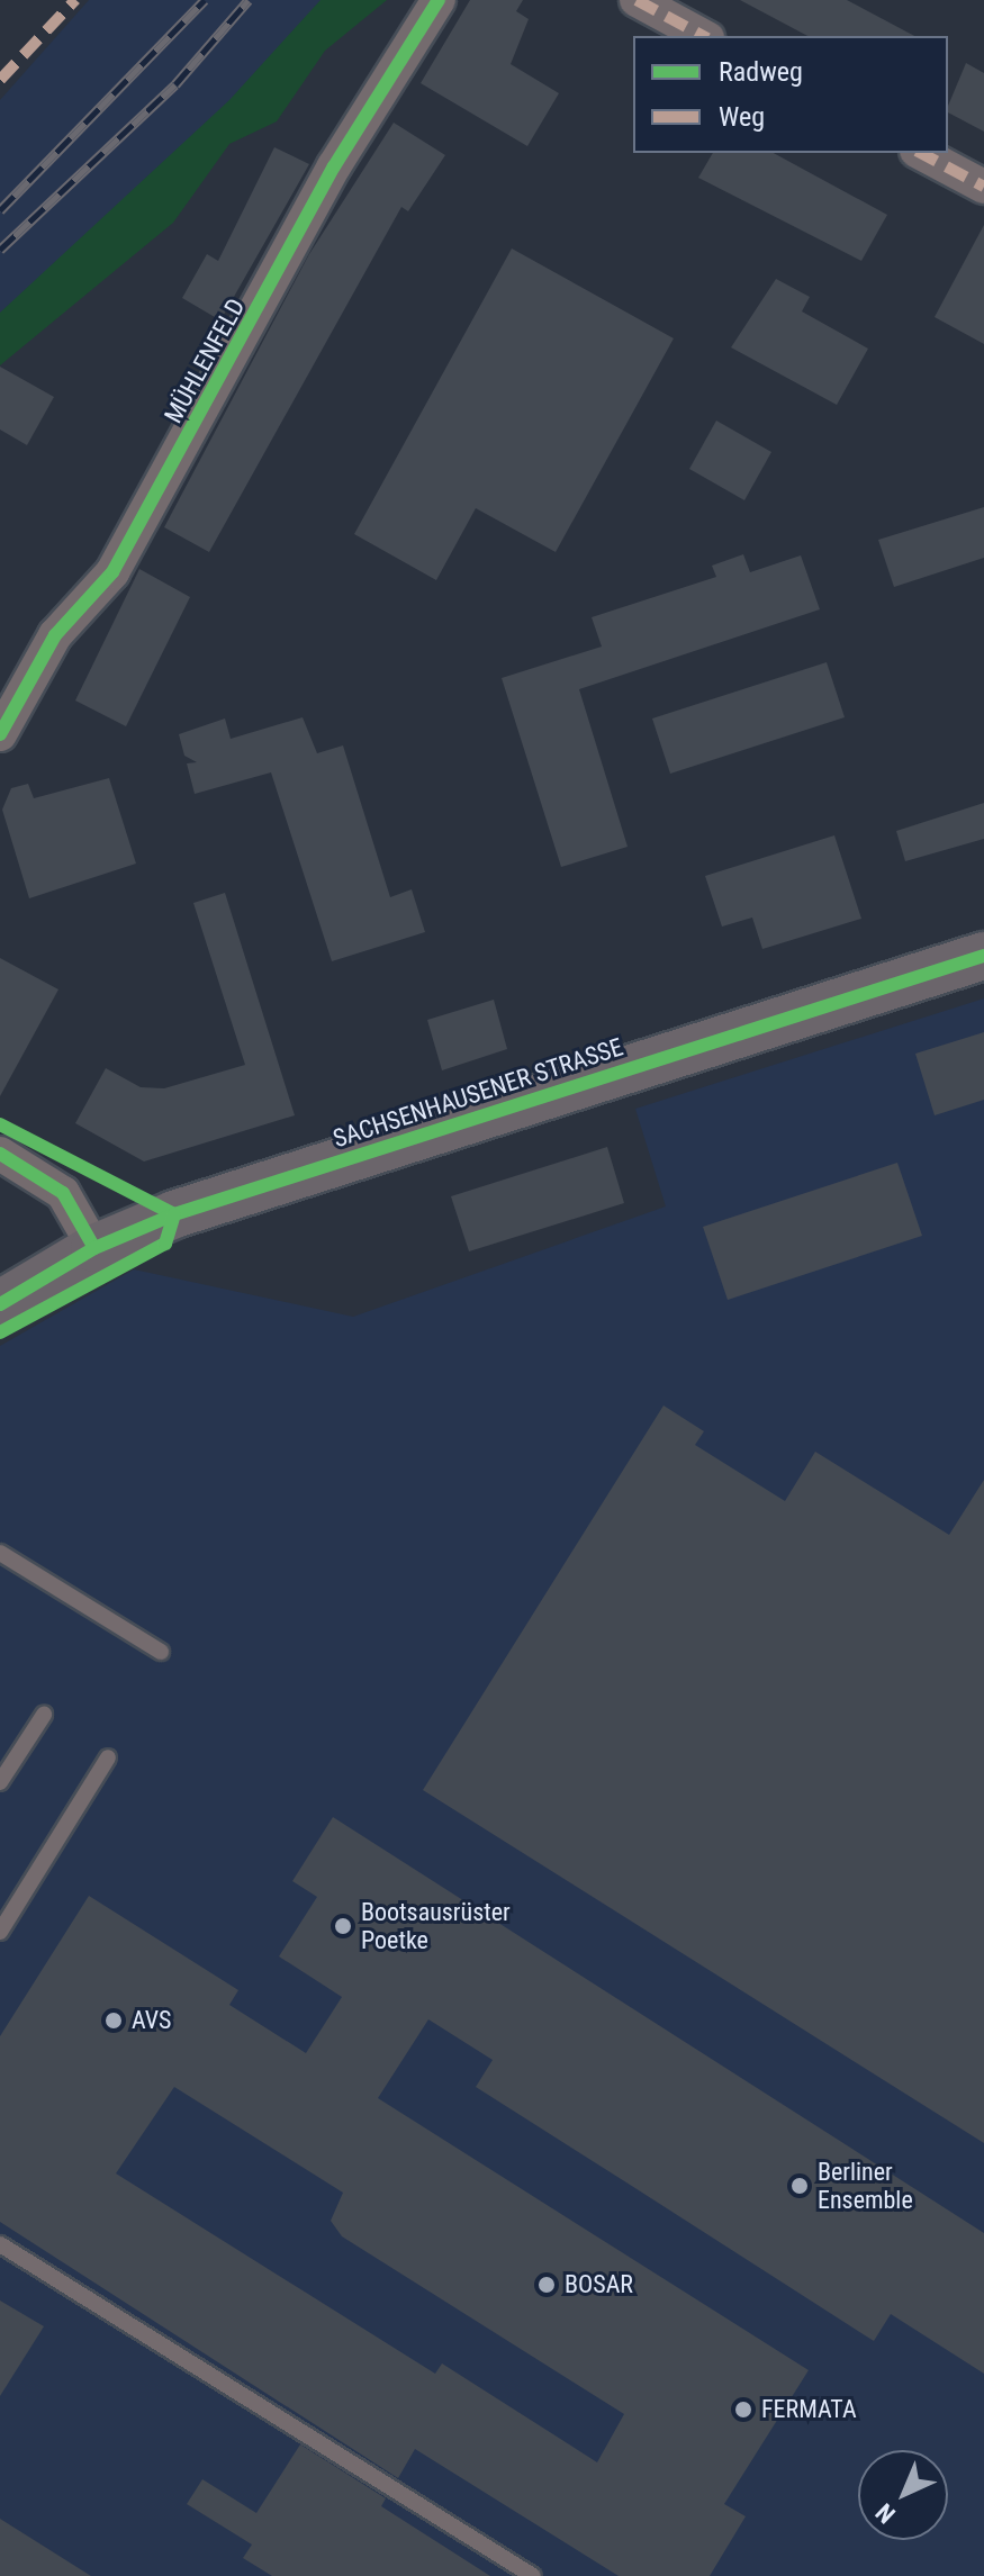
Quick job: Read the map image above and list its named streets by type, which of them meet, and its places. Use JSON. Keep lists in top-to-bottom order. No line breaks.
{"streets":{"main road":["SACHSENHAUSENER STRASSE"],"street":["MÜHLENFELD"]},"places":["Bootsausrüster Poetke","AVS","Berliner Ensemble","BOSAR","FERMATA"],"legend":["Radweg","Weg"],"north":"bottom left"}
